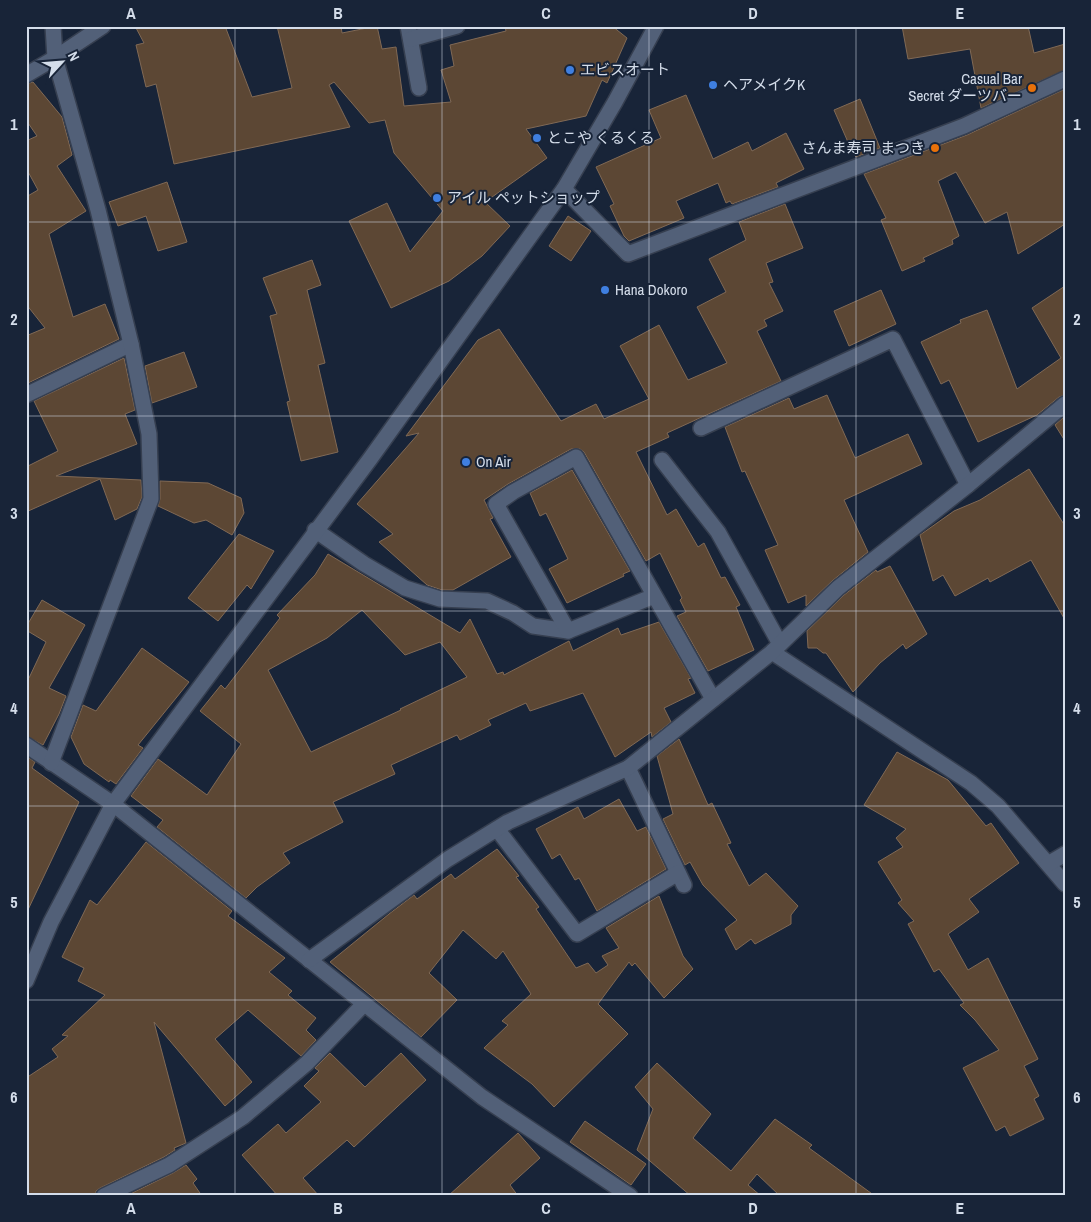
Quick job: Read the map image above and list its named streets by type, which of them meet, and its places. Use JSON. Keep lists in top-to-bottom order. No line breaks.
{"places":["エビスオート","ヘアメイクK","Casual Bar Secret ダーツバー","とこや くるくる","さんま寿司 まつき","アイル ペットショップ","Hana Dokoro","On Air"],"north":"top right","grid":{"columns":["A","B","C","D","E"],"rows":["1","2","3","4","5","6"]}}
